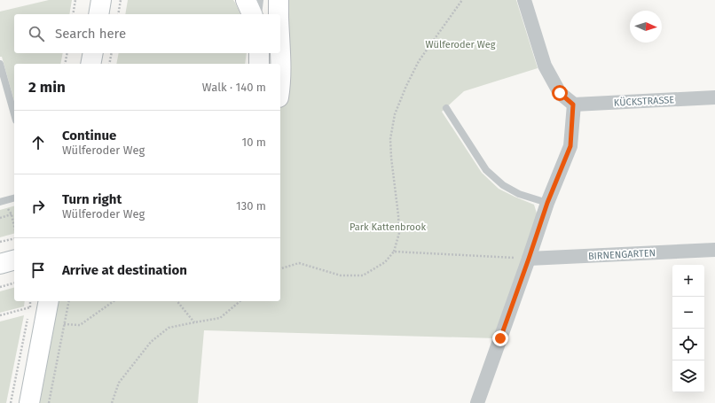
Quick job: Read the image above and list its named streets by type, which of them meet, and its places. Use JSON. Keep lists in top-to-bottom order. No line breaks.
{"streets":{"street":["KÜCKSTRASSE","BIRNENGARTEN"]},"parks":["Wülferoder Weg","Park Kattenbrook"],"north":"right","page":{"search":"Search here","heading":["2 min","Walk · 140 m"],"list":[["Continue","Wülferoder Weg","10 m"],["Turn right","Wülferoder Weg","130 m"],"Arrive at destination"],"map_buttons":["+","−"]}}
